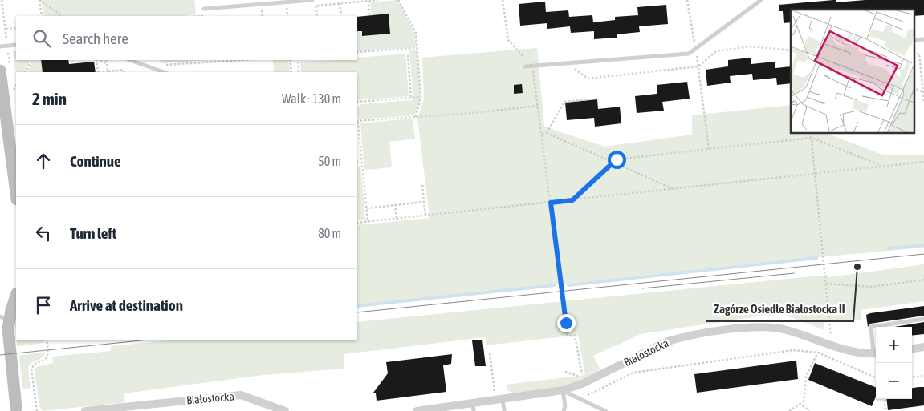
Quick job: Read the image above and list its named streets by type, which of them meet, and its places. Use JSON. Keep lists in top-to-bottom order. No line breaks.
{"streets":{"street":["Białostocka"]},"places":["Zagórze Osiedle Białostocka II"],"page":{"search":"Search here","heading":["2 min","Walk · 130 m"],"list":[["Continue","50 m"],["Turn left","80 m"],"Arrive at destination"],"map_buttons":["+","−"]}}
